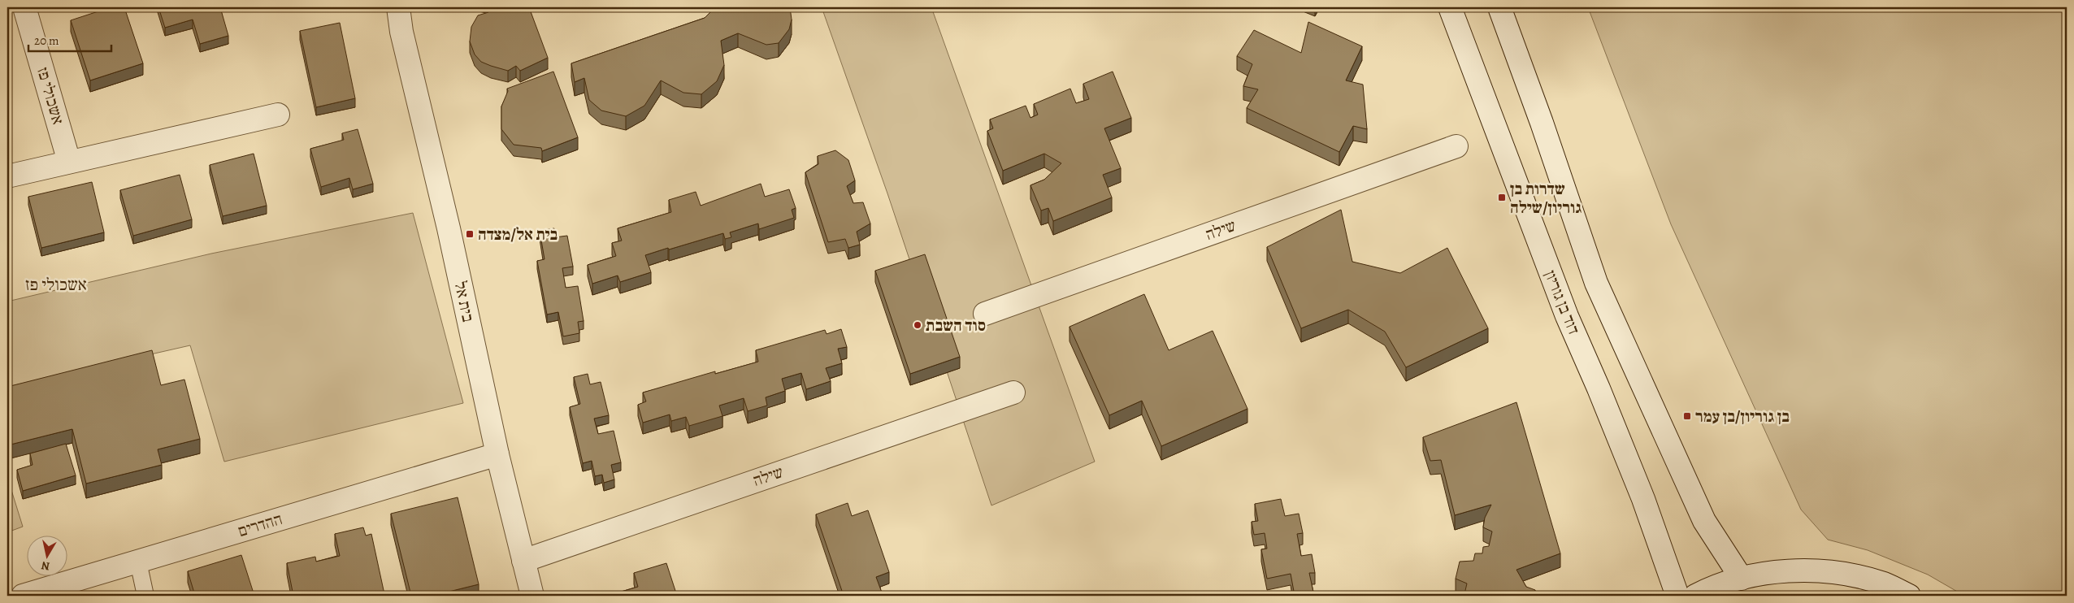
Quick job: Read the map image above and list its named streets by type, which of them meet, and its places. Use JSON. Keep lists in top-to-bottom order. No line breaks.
{"streets":{"street":["אשכולי פז","שילה","בית אל","דוד בן גוריון","ההדרים"]},"crossings":[["שילה","בית אל"],["בית אל","ההדרים"]],"districts":["אשכולי פז"],"places":{"transit":["שדרות בן גוריון/שילה","בית אל/מצדה","בן גוריון/בן עמר"],"other":["סוד השבת"]},"scale_bar":"20 m","north":"bottom"}
